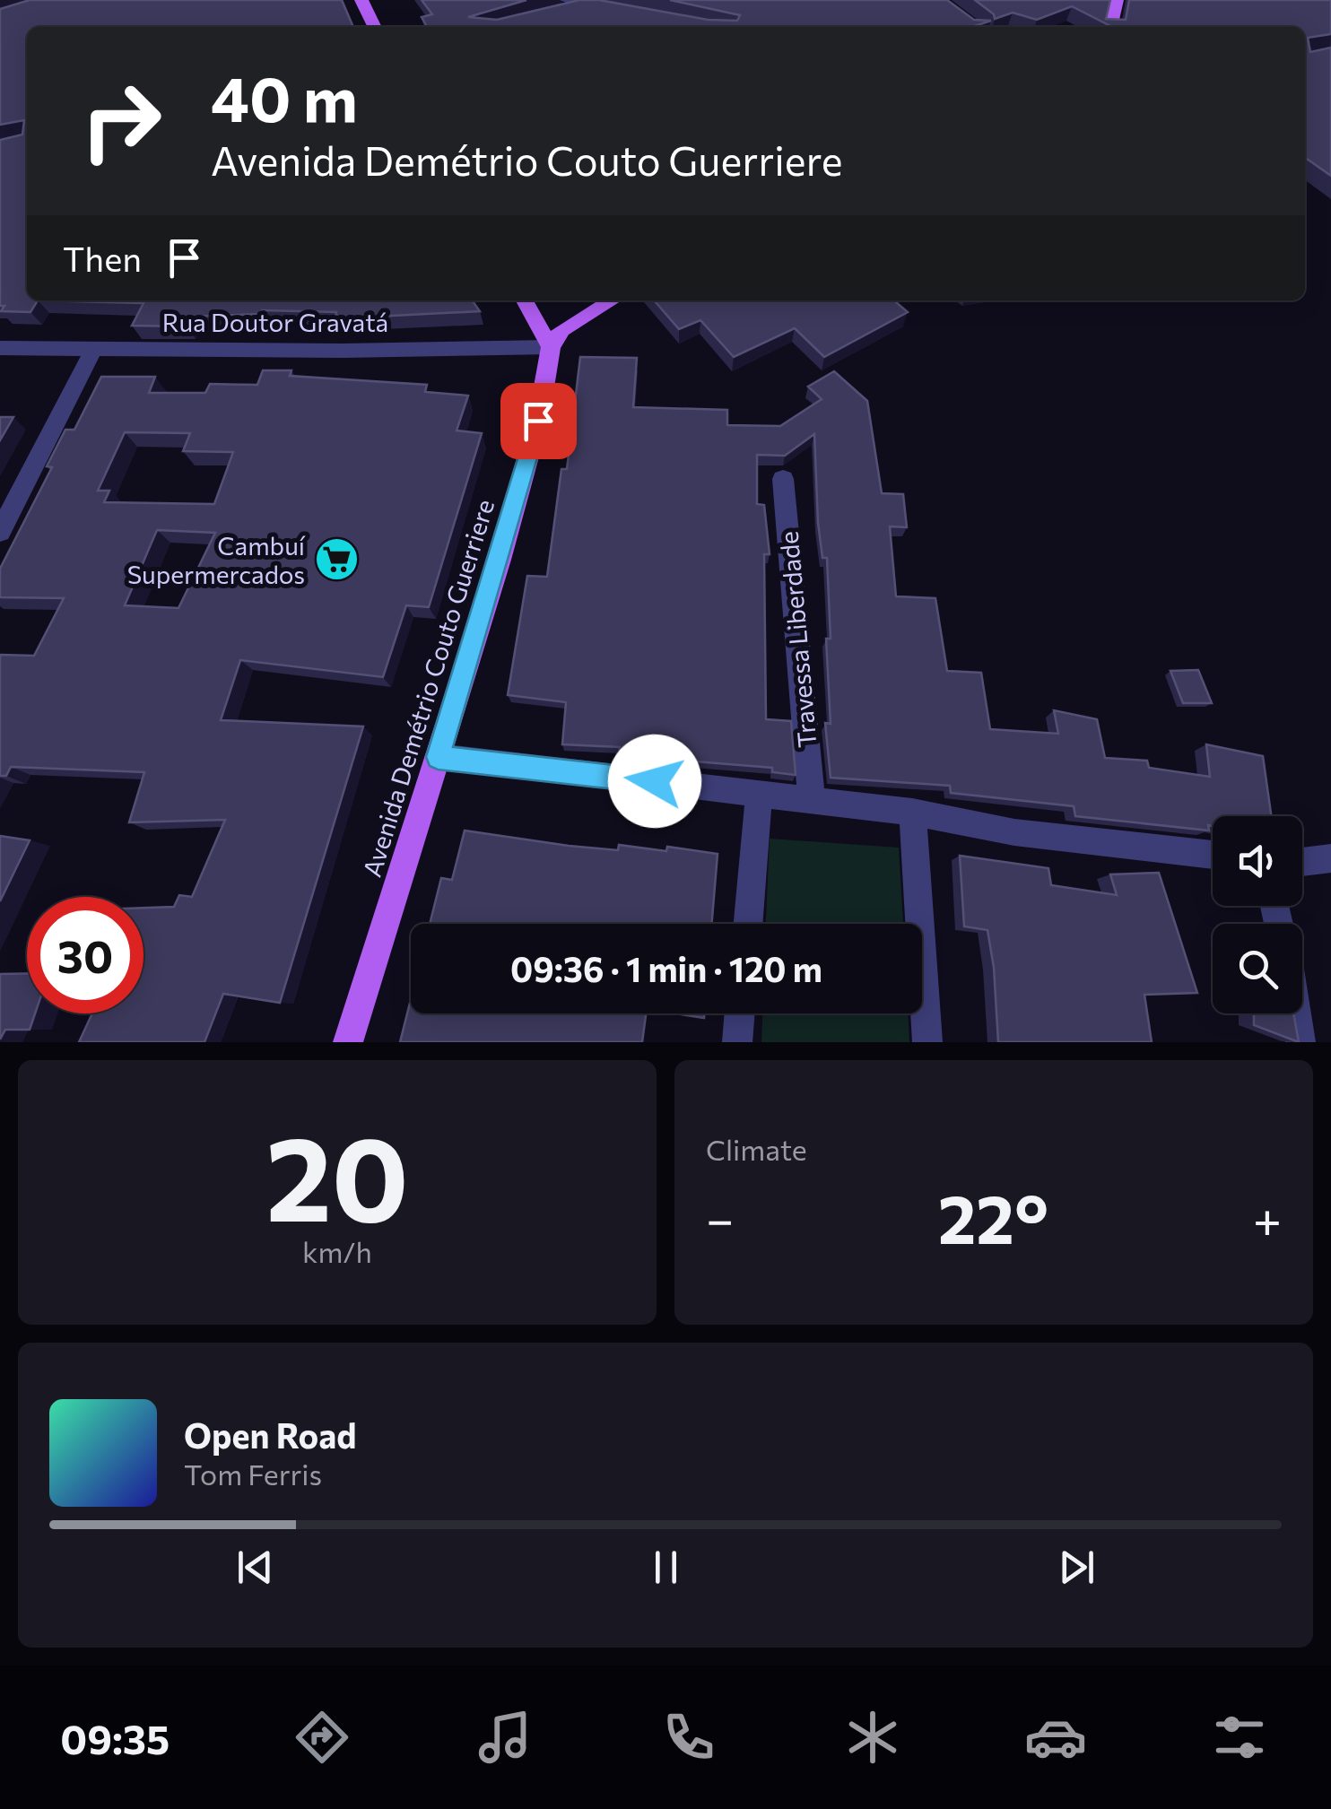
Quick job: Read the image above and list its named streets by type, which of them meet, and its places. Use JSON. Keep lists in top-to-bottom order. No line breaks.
{"streets":{"main road":["Avenida Demétrio Couto Guerriere"],"street":["Rua Doutor Gravatá","Travessa Liberdade"]},"crossings":[["Rua Doutor Gravatá","Avenida Demétrio Couto Guerriere"]],"places":{"supermarket":["Cambuí Supermercados"]},"page":{"turn":["40 m","Avenida Demétrio Couto Guerriere"],"then":"Then","limit":"30","trip":"09:36 · 1 min · 120 m","tile":[["20","km/h"],"Climate"],"heat":["−","22°","+"],"song":["Open Road","Tom Ferris"],"tabs":"09:35"}}
